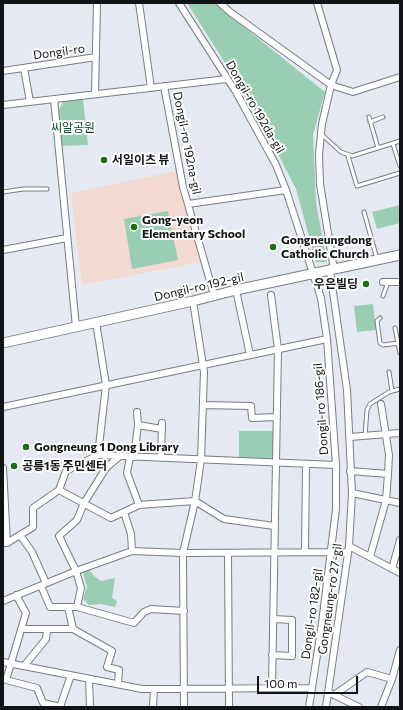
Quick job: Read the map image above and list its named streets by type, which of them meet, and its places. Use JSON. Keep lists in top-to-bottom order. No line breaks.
{"streets":{"main road":["Dongil-ro 192-gil"],"street":["Dongil-ro","Dongil-ro 192da-gil","Dongil-ro 192na-gil","Dongil-ro 186-gil","Gongneung-ro 27-gil","Dongil-ro 182-gil"]},"crossings":[["Dongil-ro 192da-gil","Dongil-ro 192na-gil"],["Dongil-ro 192da-gil","Dongil-ro 192-gil"],["Dongil-ro 192da-gil","Dongil-ro 186-gil"],["Dongil-ro 192na-gil","Dongil-ro 192-gil"],["Dongil-ro 192-gil","Dongil-ro 186-gil"],["Dongil-ro 192-gil","Gongneung-ro 27-gil"],["Dongil-ro 186-gil","Dongil-ro 182-gil"]],"parks":["씨알공원"],"places":["서일이츠 뷰","Gong-yeon Elementary School","Gongneungdong Catholic Church","우은빌딩","Gongneung 1 Dong Library","공릉1동 주민센터"],"scale_bar":"100 m"}
